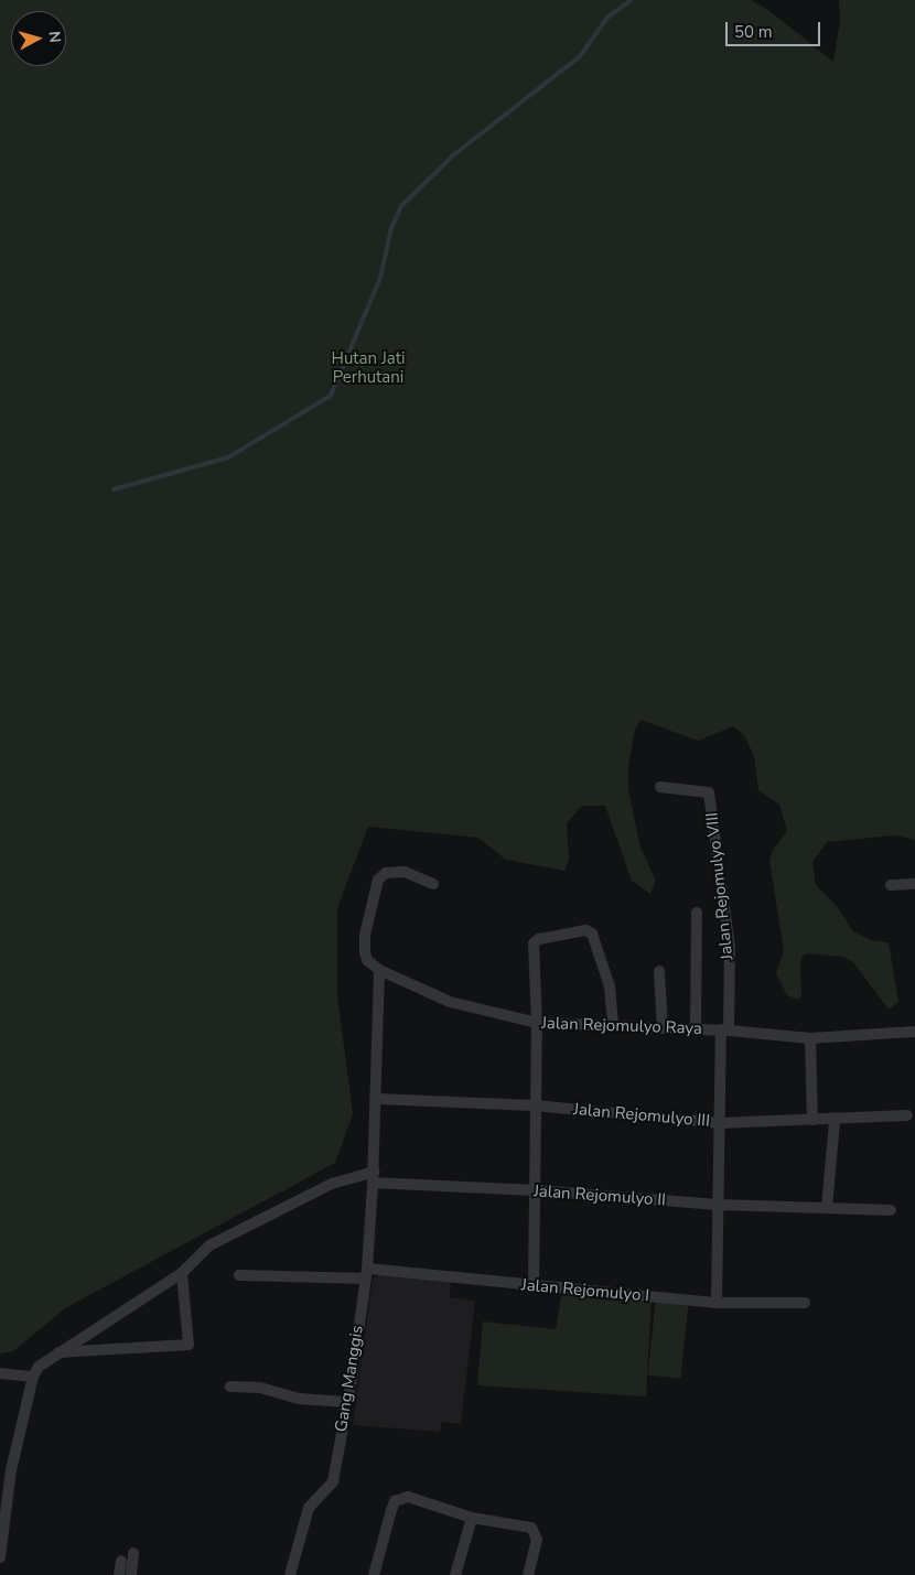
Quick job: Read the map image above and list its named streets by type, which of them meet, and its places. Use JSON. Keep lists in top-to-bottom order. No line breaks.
{"streets":{"street":["Jalan Rejomulyo VIII","Jalan Rejomulyo Raya","Jalan Rejomulyo III","Jalan Rejomulyo II","Jalan Rejomulyo I","Gang Manggis"]},"crossings":[["Jalan Rejomulyo VIII","Jalan Rejomulyo Raya"],["Jalan Rejomulyo Raya","Gang Manggis"],["Jalan Rejomulyo III","Gang Manggis"],["Jalan Rejomulyo II","Gang Manggis"],["Jalan Rejomulyo I","Gang Manggis"]],"parks":["Hutan Jati Perhutani"],"scale_bar":"50 m","north":"right"}
